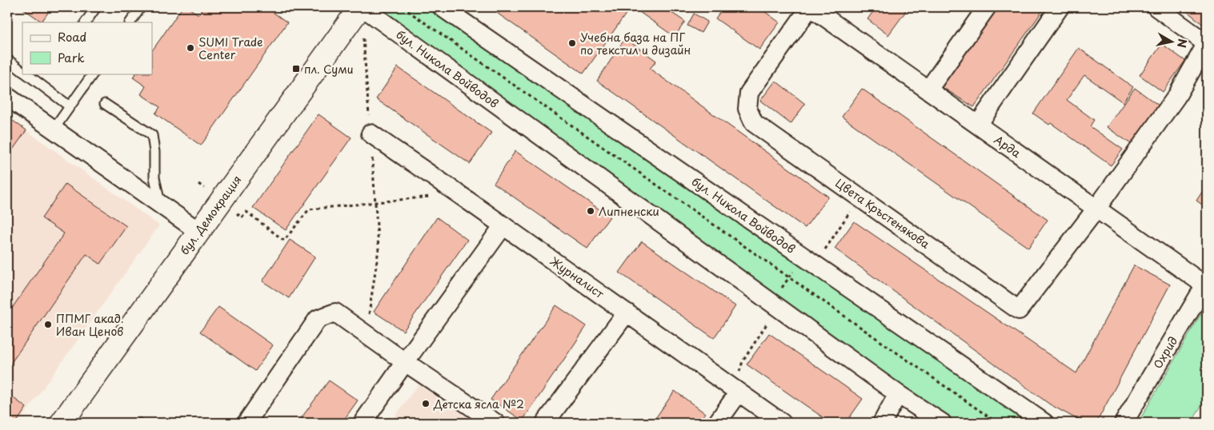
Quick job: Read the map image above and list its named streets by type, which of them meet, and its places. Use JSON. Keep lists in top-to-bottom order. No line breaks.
{"streets":{"street":["бул. Никола Войводов","Арда","Цвета Кръстенякова","бул. Демокрация","Журналист","Охрид"]},"crossings":[["бул. Никола Войводов","бул. Демокрация"],["Арда","Цвета Кръстенякова"],["Арда","Охрид"]],"places":{"other":["Учебна база на ПГ по текстил и дизайн","SUMI Trade Center","Липненски","ППМГ акад. Иван Ценов","Детска ясла №2"],"transit":["пл. Суми"]},"legend":["Road","Park"],"north":"right"}
